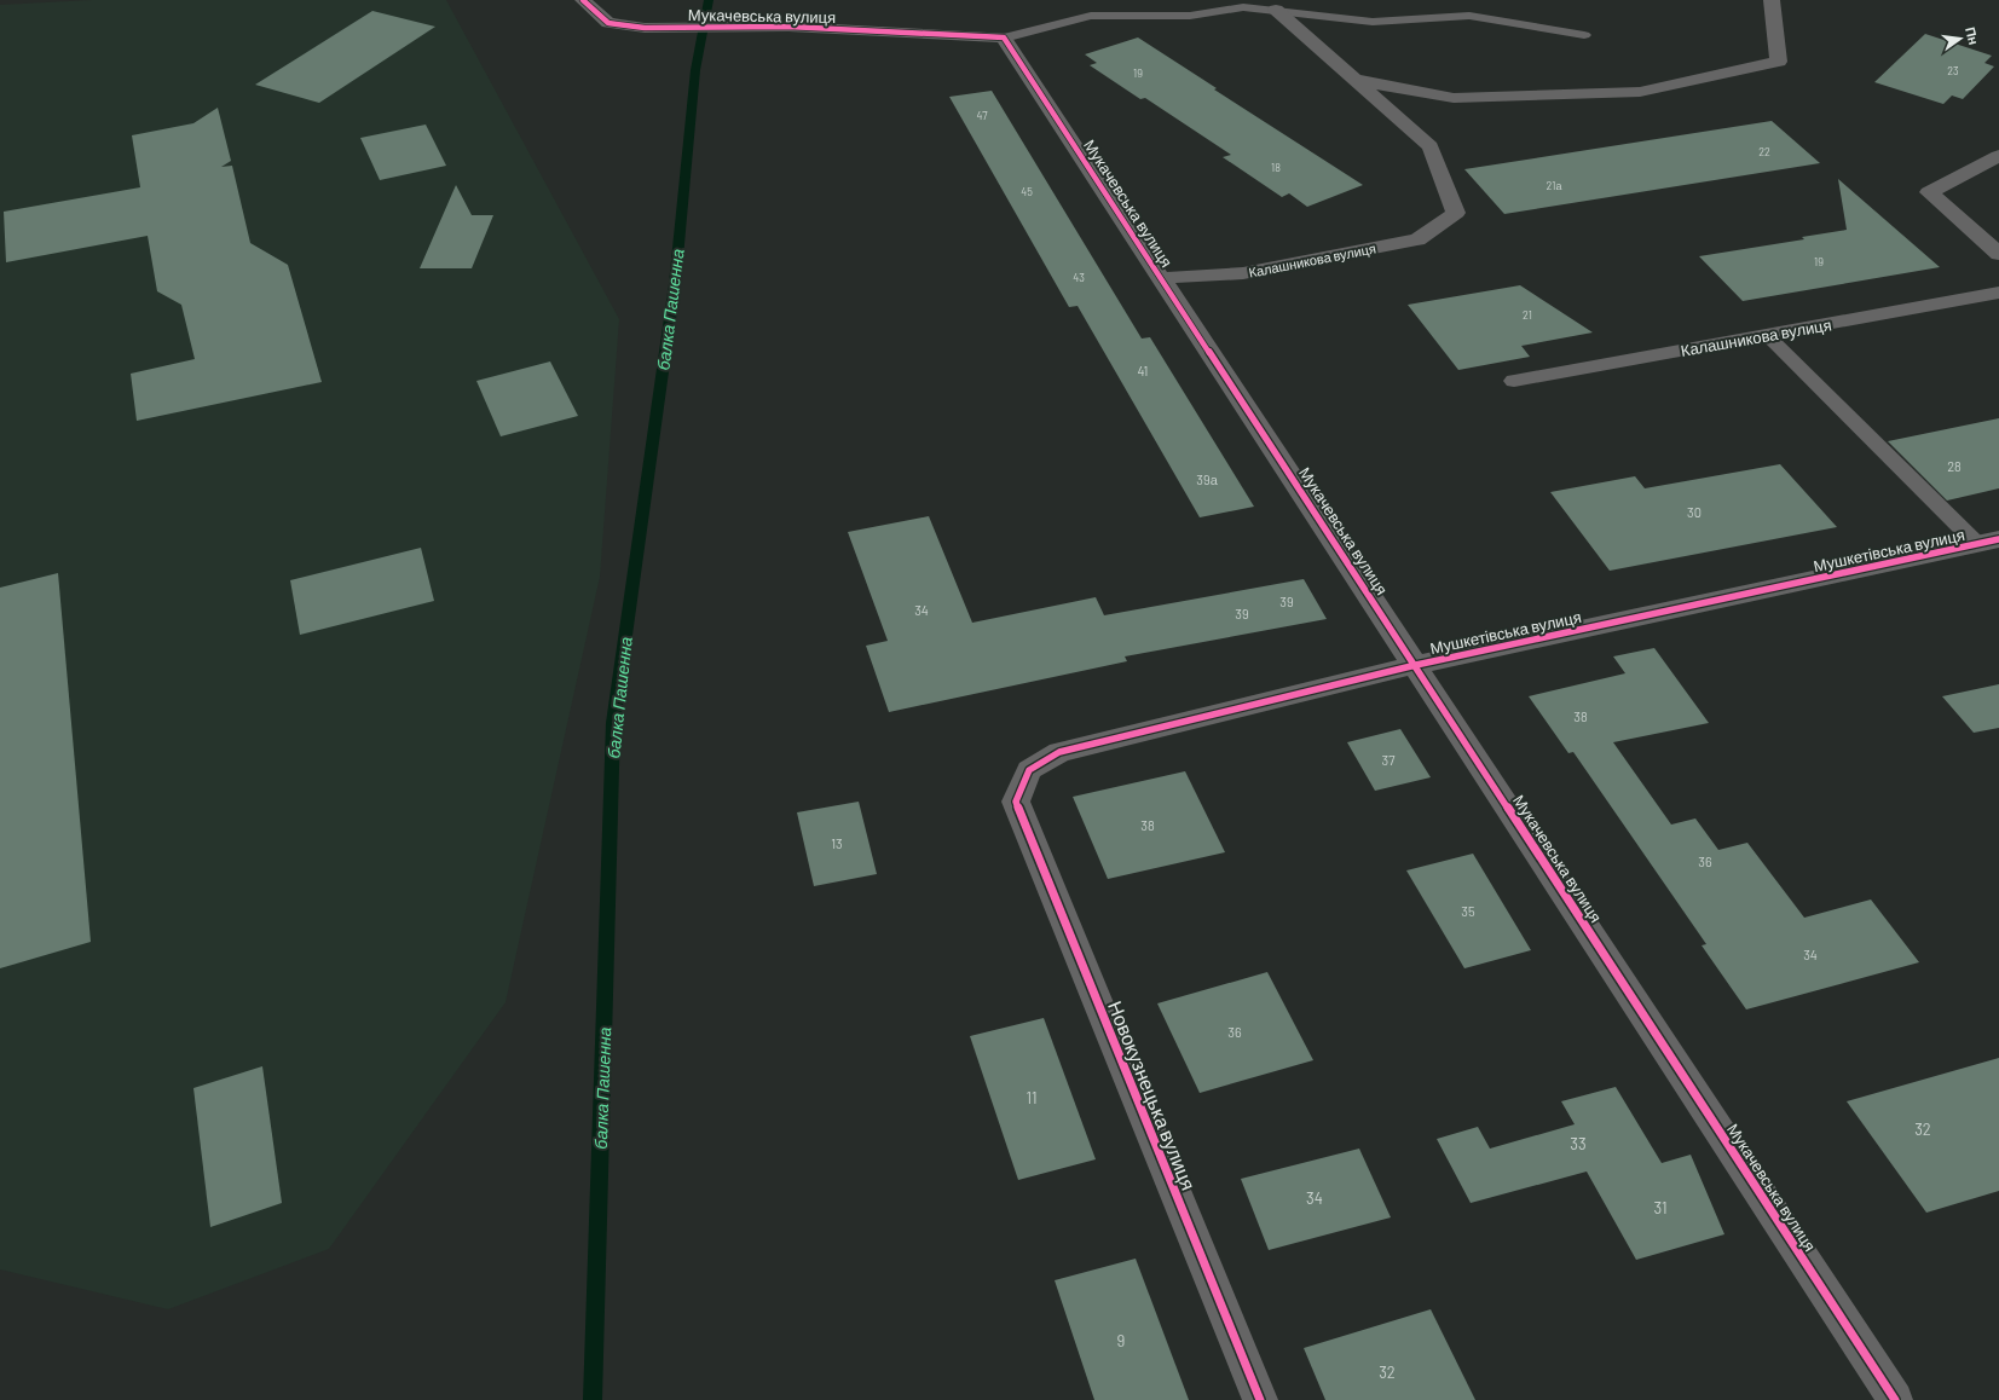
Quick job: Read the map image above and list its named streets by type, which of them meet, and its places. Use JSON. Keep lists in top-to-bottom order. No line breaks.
{"streets":{"street":["Мукачевська вулиця","Калашникова вулиця","Мушкетівська вулиця","Новокузнецька вулиця"]},"crossings":[["Мукачевська вулиця","Калашникова вулиця"],["Мукачевська вулиця","Мушкетівська вулиця"],["Мушкетівська вулиця","Новокузнецька вулиця"]],"water":["балка Пашенна"],"house_numbers":["23","19","47","22","18","21а","45","19","43","21","41","28","39а","30","39","34","39","38","37","38","13","36","35","34","36","11","32","33","34","31","9","32"],"north":"right"}
